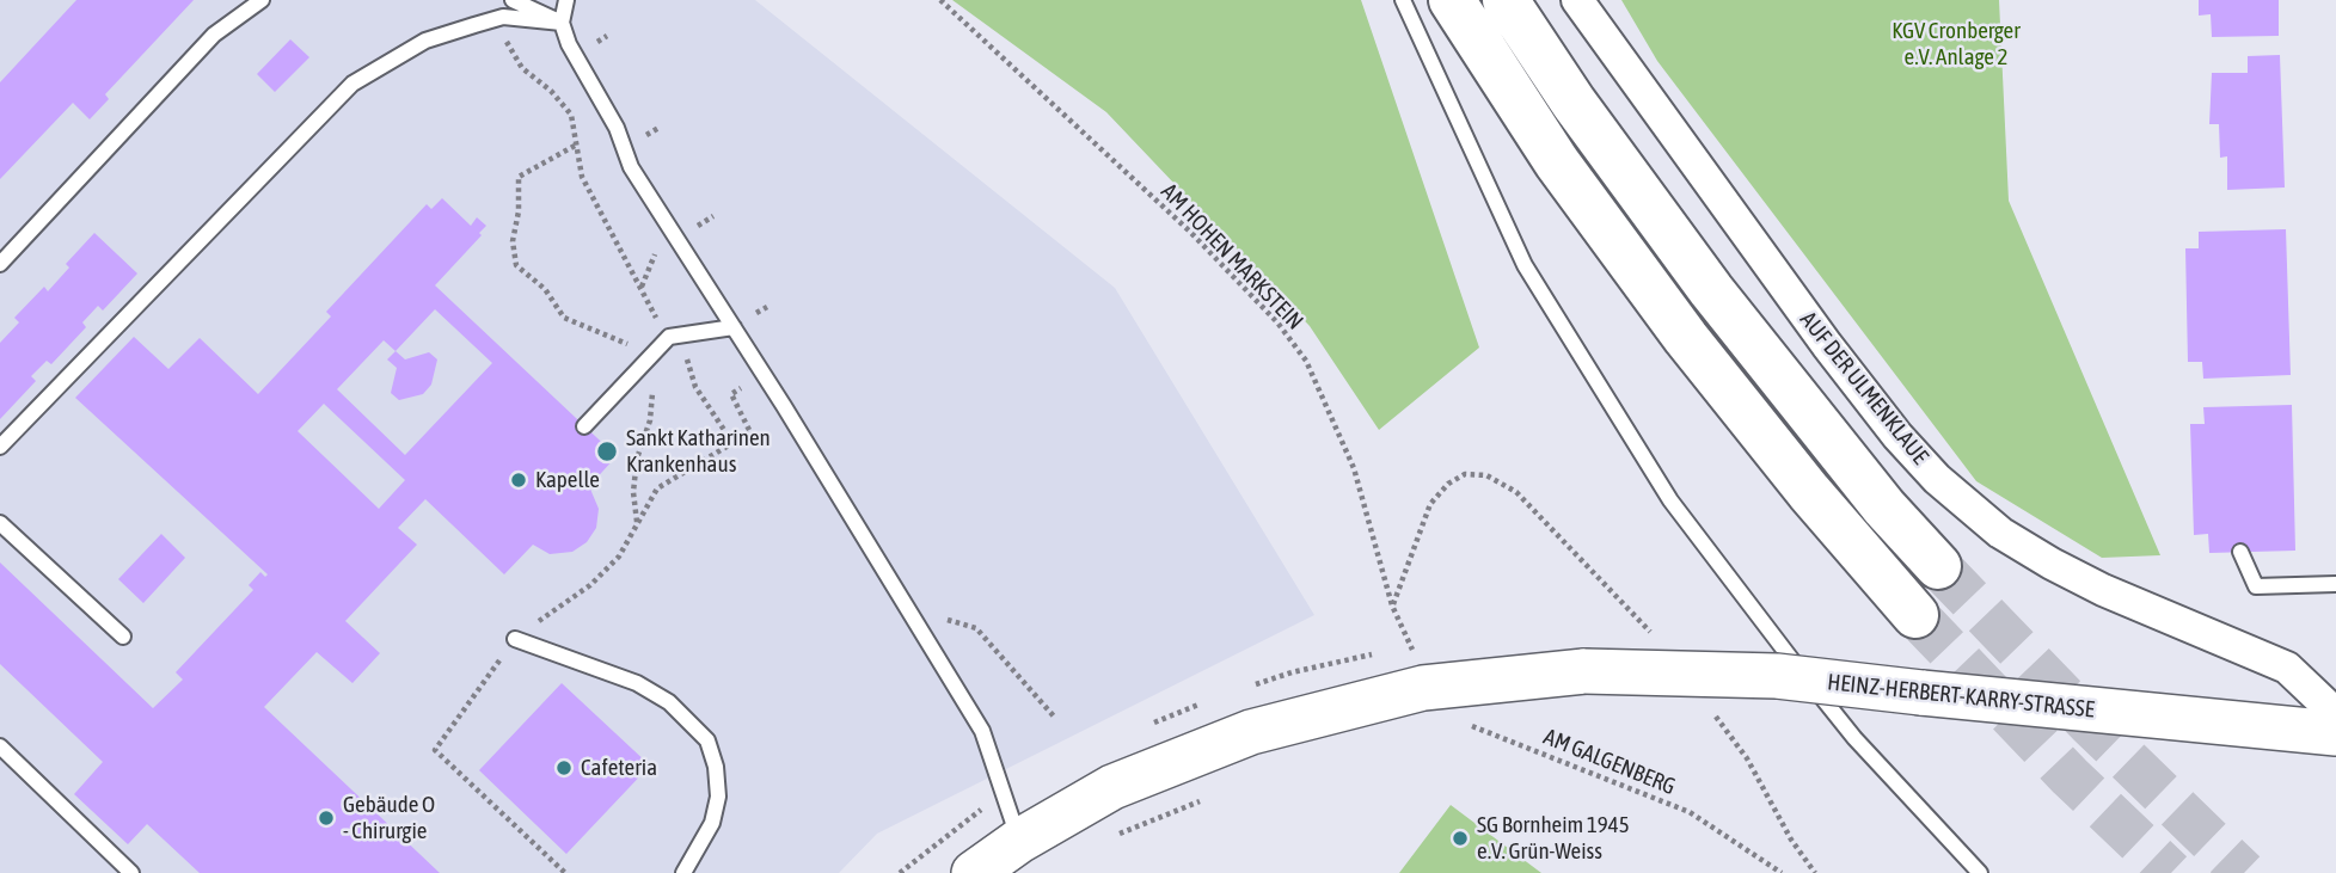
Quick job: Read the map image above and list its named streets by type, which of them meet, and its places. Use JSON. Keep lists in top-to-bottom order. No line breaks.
{"streets":{"main road":["HEINZ-HERBERT-KARRY-STRASSE"],"street":["AUF DER ULMENKLAUE"],"path":["AM HOHEN MARKSTEIN","AM GALGENBERG"]},"parks":["KGV Cronberger e.V. Anlage 2"],"places":["Sankt Katharinen Krankenhaus","Kapelle","Cafeteria","Gebäude O - Chirurgie","SG Bornheim 1945 e.V. Grün-Weiss"]}
